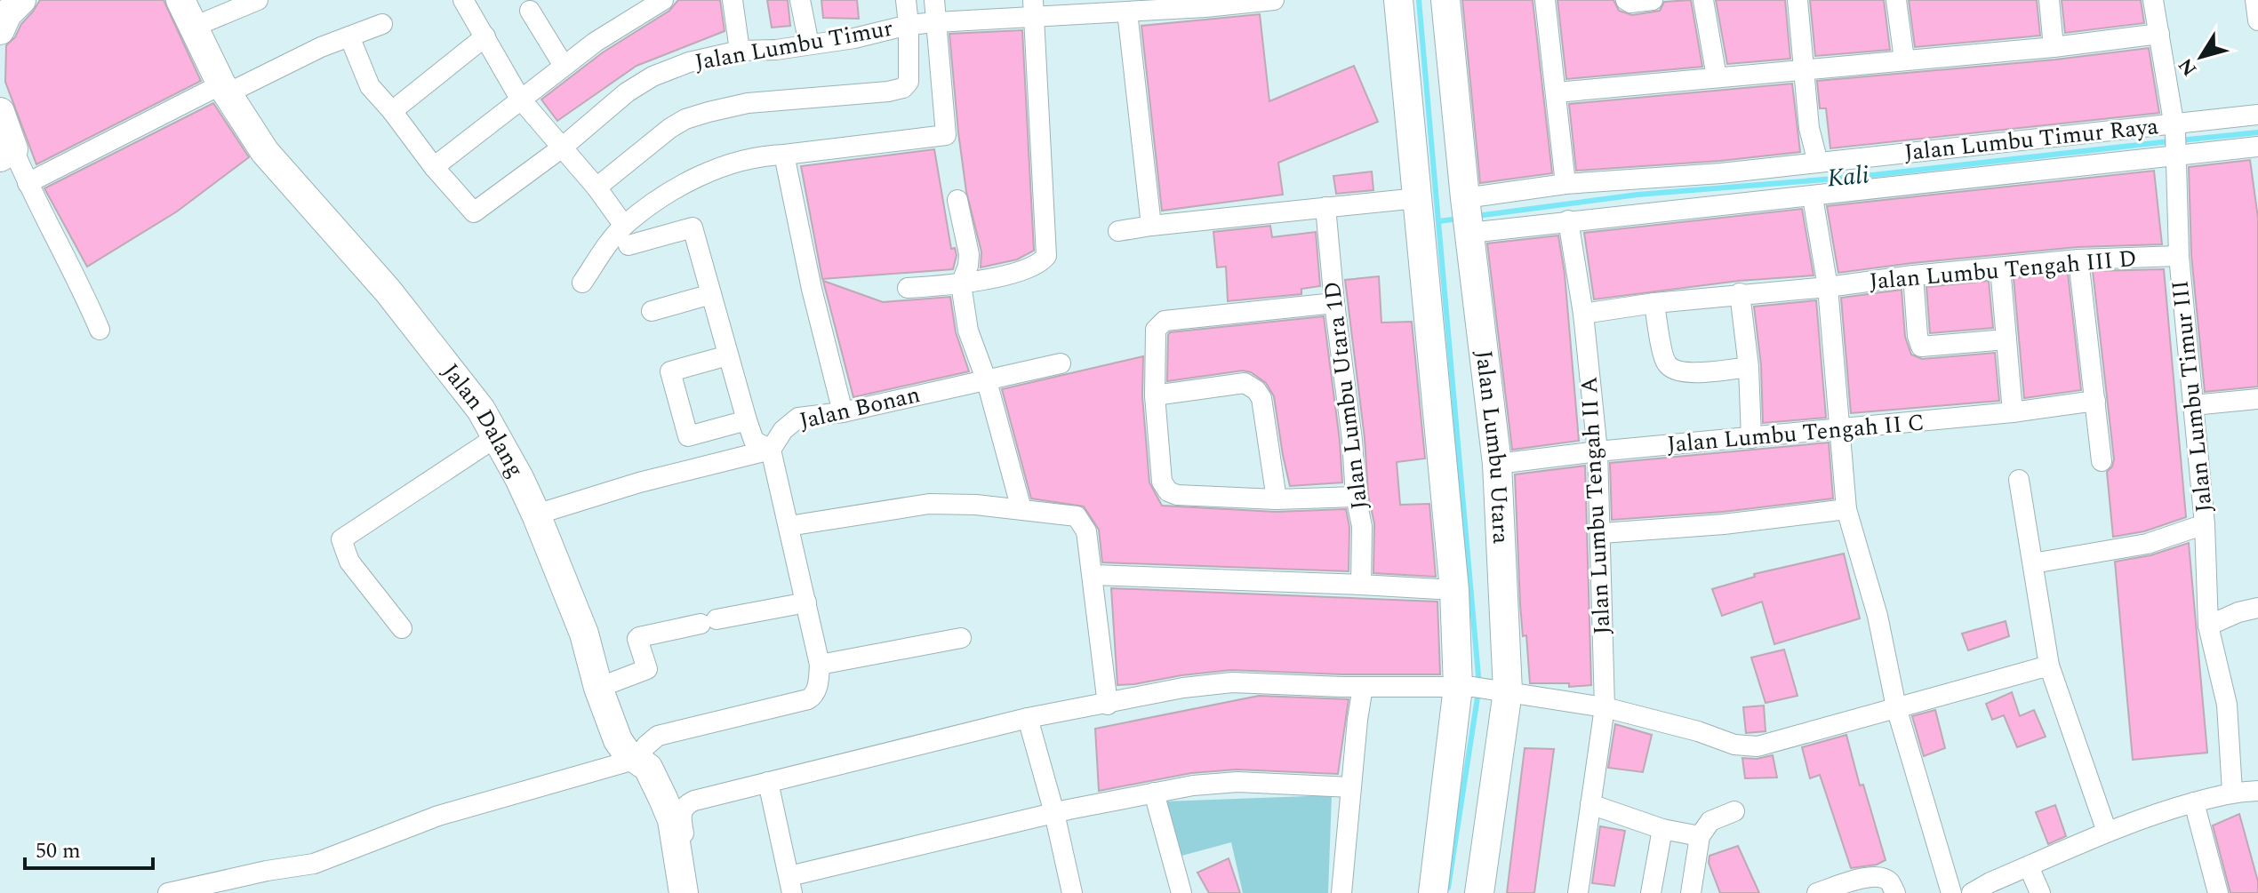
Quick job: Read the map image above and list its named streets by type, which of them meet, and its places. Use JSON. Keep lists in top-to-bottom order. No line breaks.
{"streets":{"street":["Jalan Lumbu Timur","Jalan Lumbu Timur Raya","Jalan Lumbu Tengah III D","Jalan Lumbu Utara 1D","Jalan Lumbu Timur III","Jalan Bonan","Jalan Dalang","Jalan Lumbu Tengah II C","Jalan Lumbu Utara","Jalan Lumbu Tengah II A"]},"crossings":[["Jalan Lumbu Timur Raya","Jalan Lumbu Timur III"],["Jalan Lumbu Timur Raya","Jalan Lumbu Utara"],["Jalan Lumbu Timur Raya","Jalan Lumbu Tengah II A"],["Jalan Lumbu Tengah III D","Jalan Lumbu Timur III"],["Jalan Lumbu Tengah III D","Jalan Lumbu Tengah II A"],["Jalan Lumbu Tengah II C","Jalan Lumbu Utara"],["Jalan Lumbu Tengah II C","Jalan Lumbu Tengah II A"]],"water":["Kali"],"scale_bar":"50 m","north":"bottom left"}
